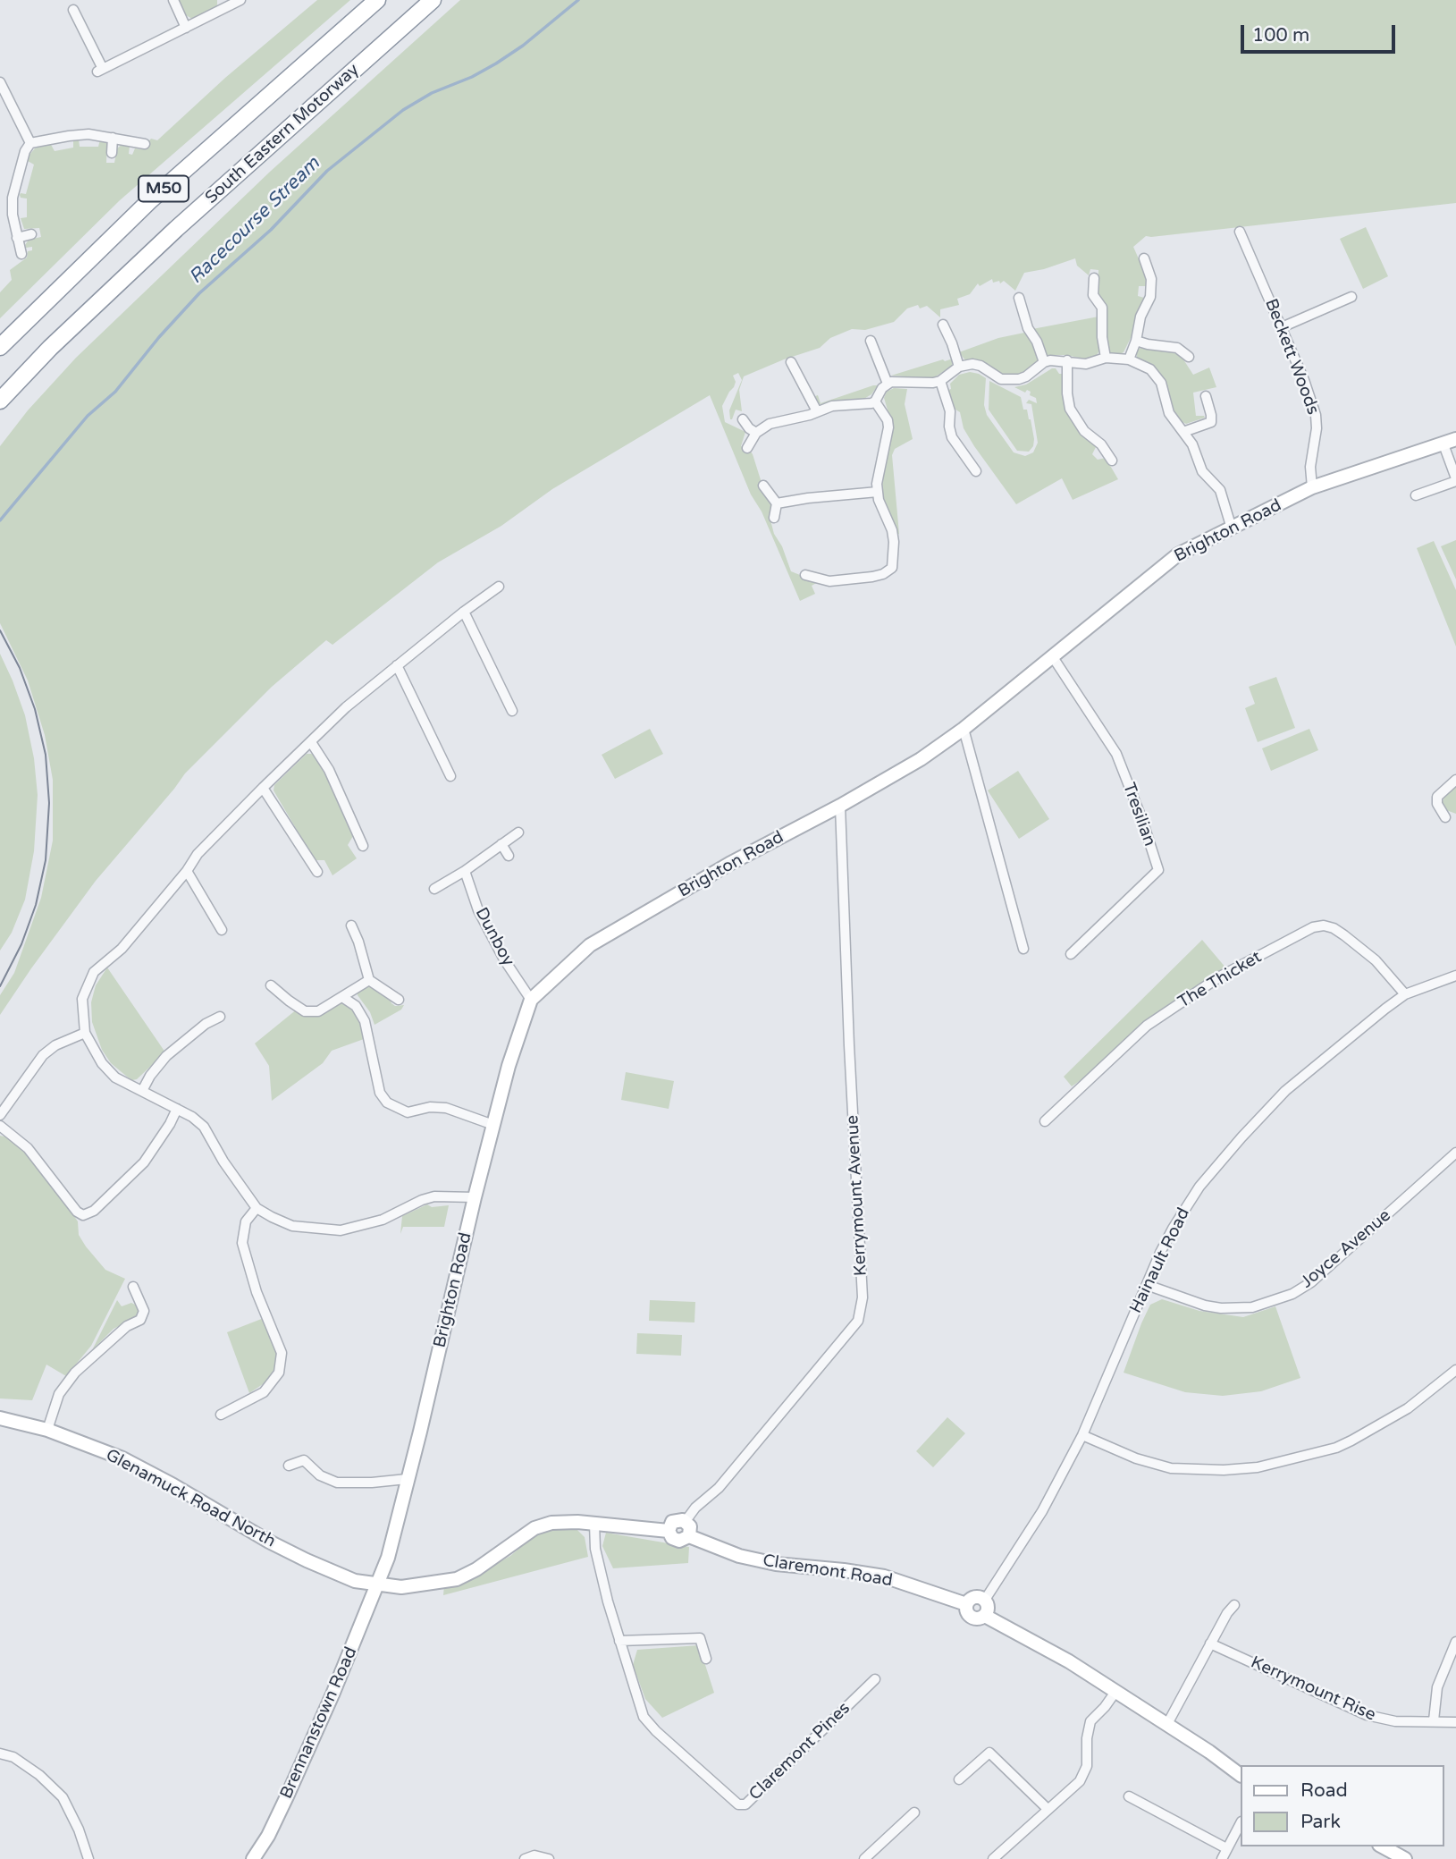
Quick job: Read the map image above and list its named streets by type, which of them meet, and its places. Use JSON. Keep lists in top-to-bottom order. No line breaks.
{"streets":{"highway":["South Eastern Motorway","M50"],"street":["Beckett Woods","Brighton Road","Tresilian","Dunboy","The Thicket","Kerrymount Avenue","Joyce Avenue","Hainault Road","Glenamuck Road North","Claremont Road","Kerrymount Rise","Brennanstown Road","Claremont Pines"]},"crossings":[["Beckett Woods","Brighton Road"],["Brighton Road","Tresilian"],["Brighton Road","Dunboy"],["Brighton Road","Kerrymount Avenue"],["Brighton Road","Glenamuck Road North"],["Brighton Road","Brennanstown Road"],["The Thicket","Hainault Road"],["Kerrymount Avenue","Claremont Road"],["Joyce Avenue","Hainault Road"],["Hainault Road","Claremont Road"],["Glenamuck Road North","Brennanstown Road"]],"water":["Racecourse Stream"],"legend":["Road","Park"],"scale_bar":"100 m"}
